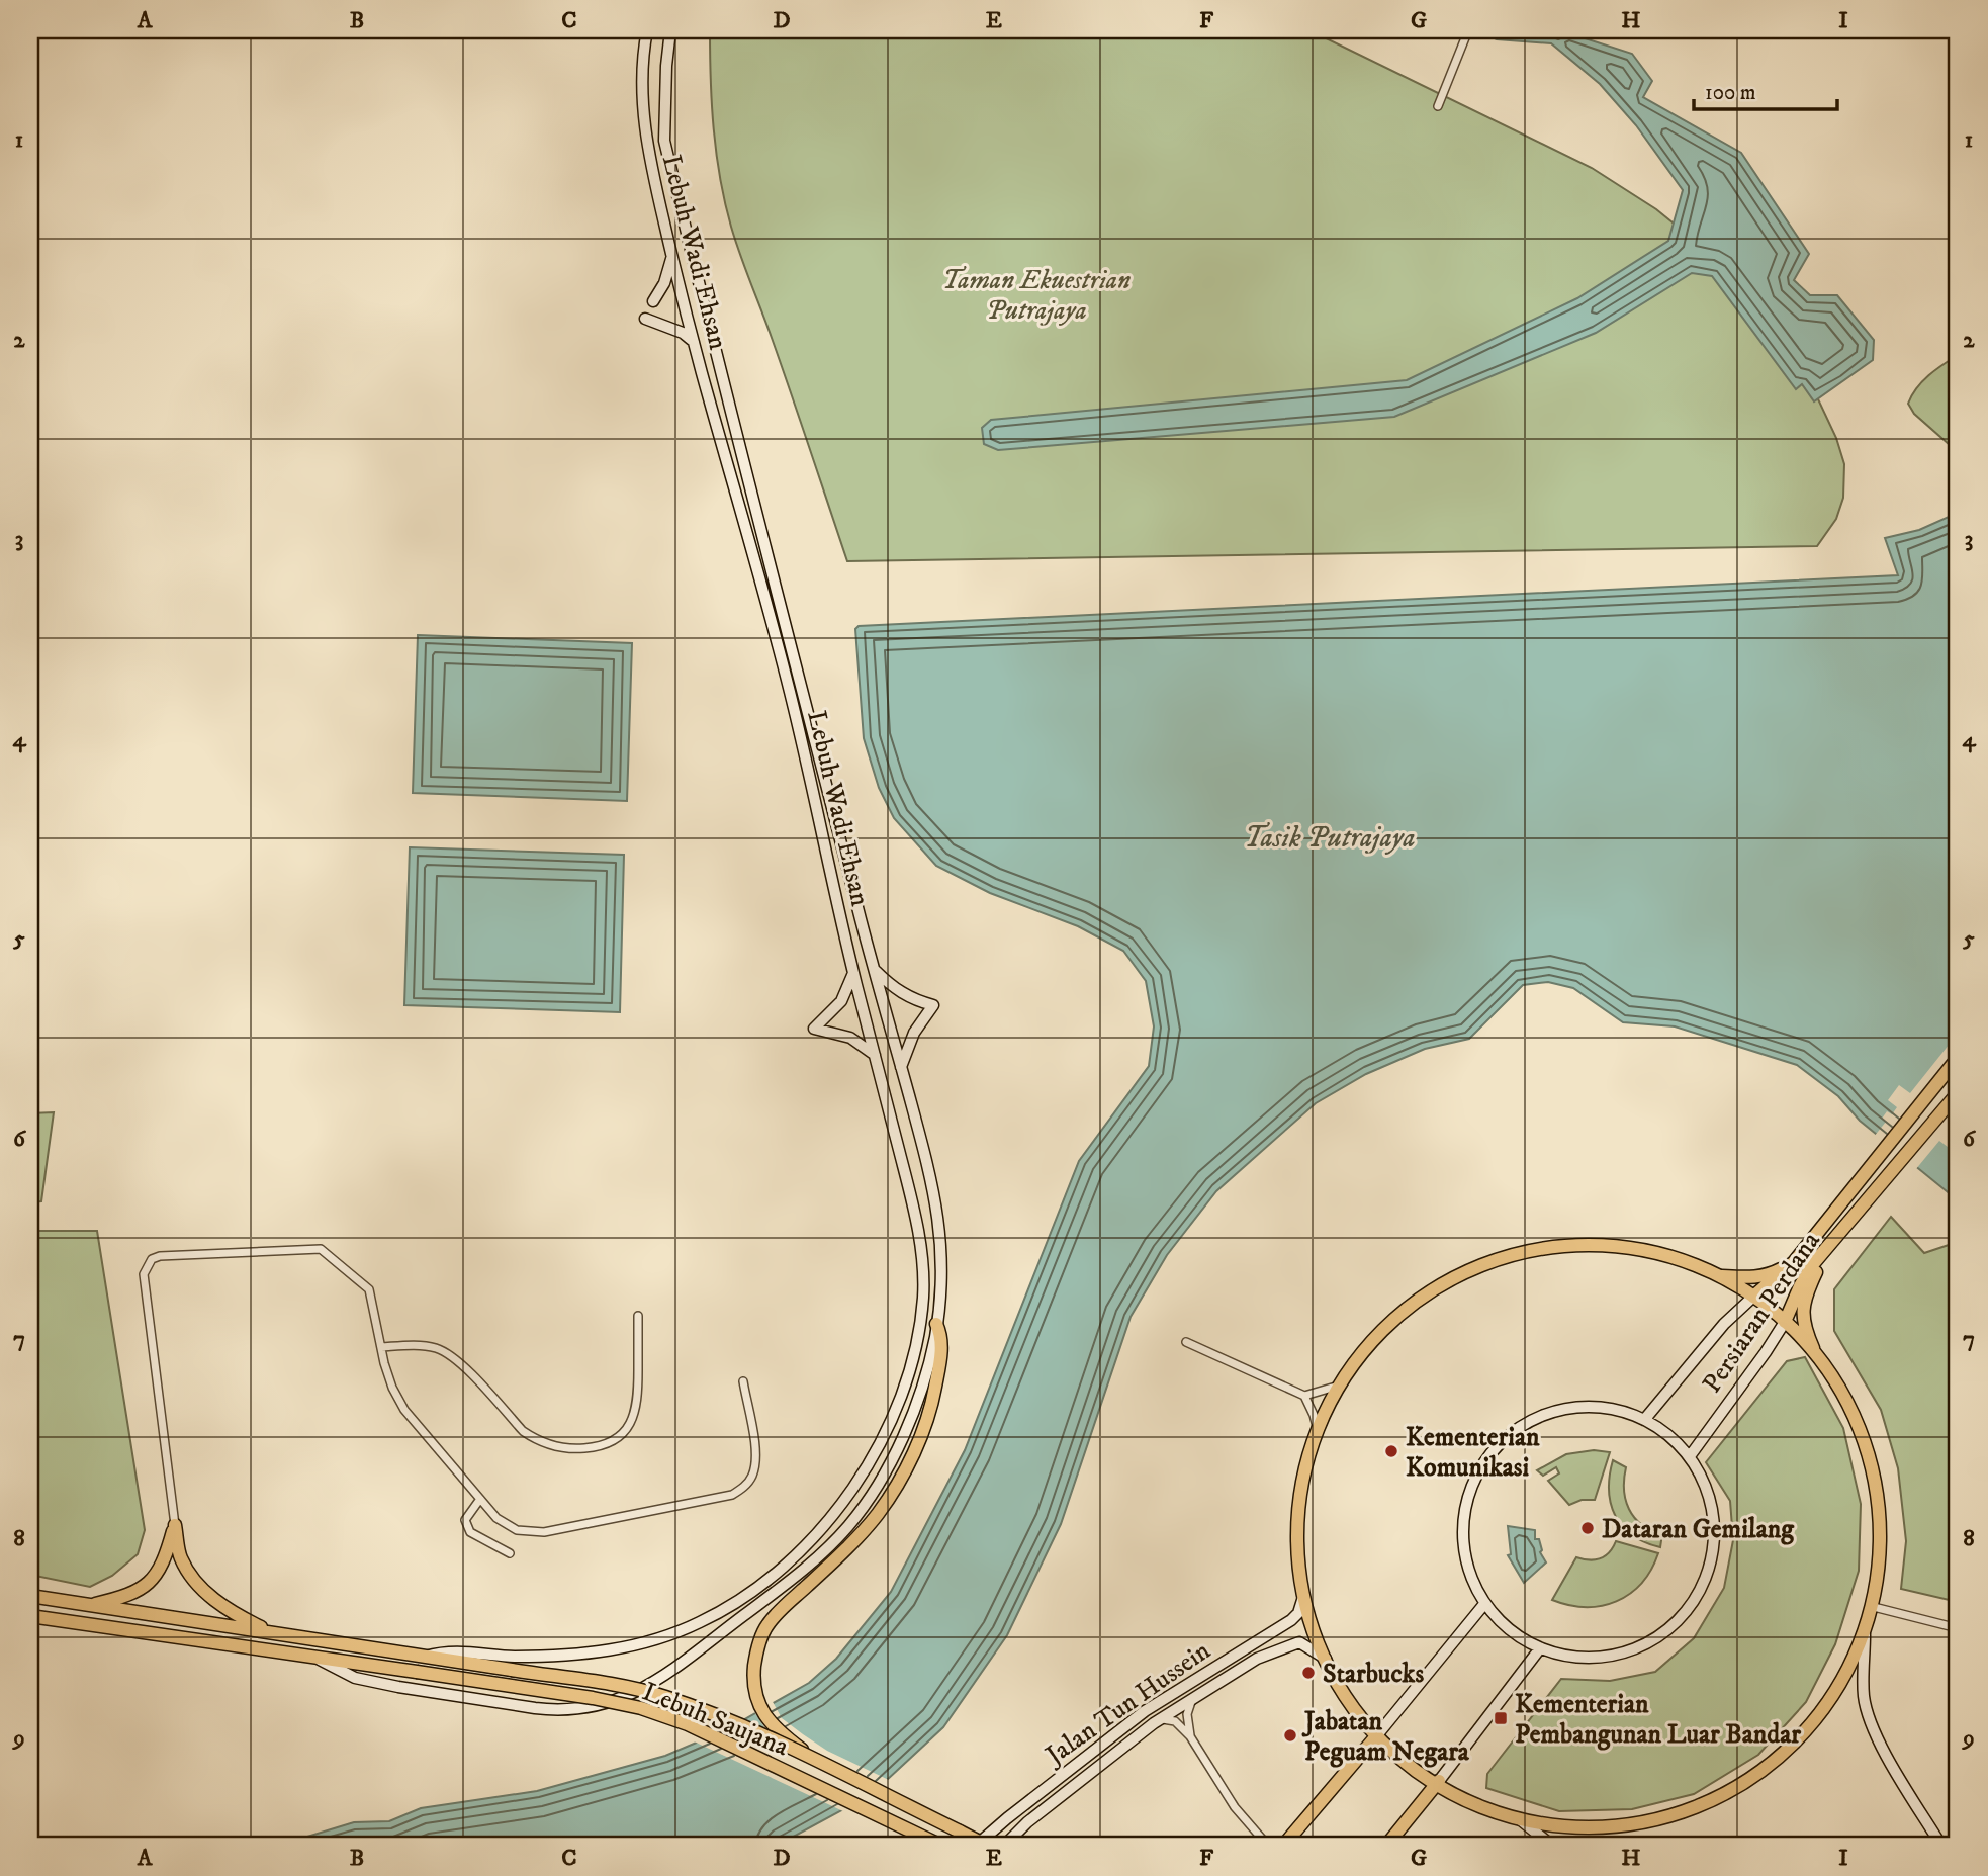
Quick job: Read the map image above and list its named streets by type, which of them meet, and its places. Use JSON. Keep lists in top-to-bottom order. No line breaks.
{"streets":{"main road":["Lebuh Wadi Ehsan","Persiaran Perdana","Jalan Tun Hussein","Lebuh Saujana"]},"crossings":[["Lebuh Wadi Ehsan","Lebuh Saujana"],["Jalan Tun Hussein","Lebuh Saujana"]],"water":["Tasik Putrajaya"],"parks":["Taman Ekuestrian Putrajaya"],"places":{"other":["Kementerian Komunikasi","Dataran Gemilang","Starbucks","Jabatan Peguam Negara"],"transit":["Kementerian Pembangunan Luar Bandar"]},"scale_bar":"100 m","grid":{"columns":["A","B","C","D","E","F","G","H","I"],"rows":["1","2","3","4","5","6","7","8","9"]}}
